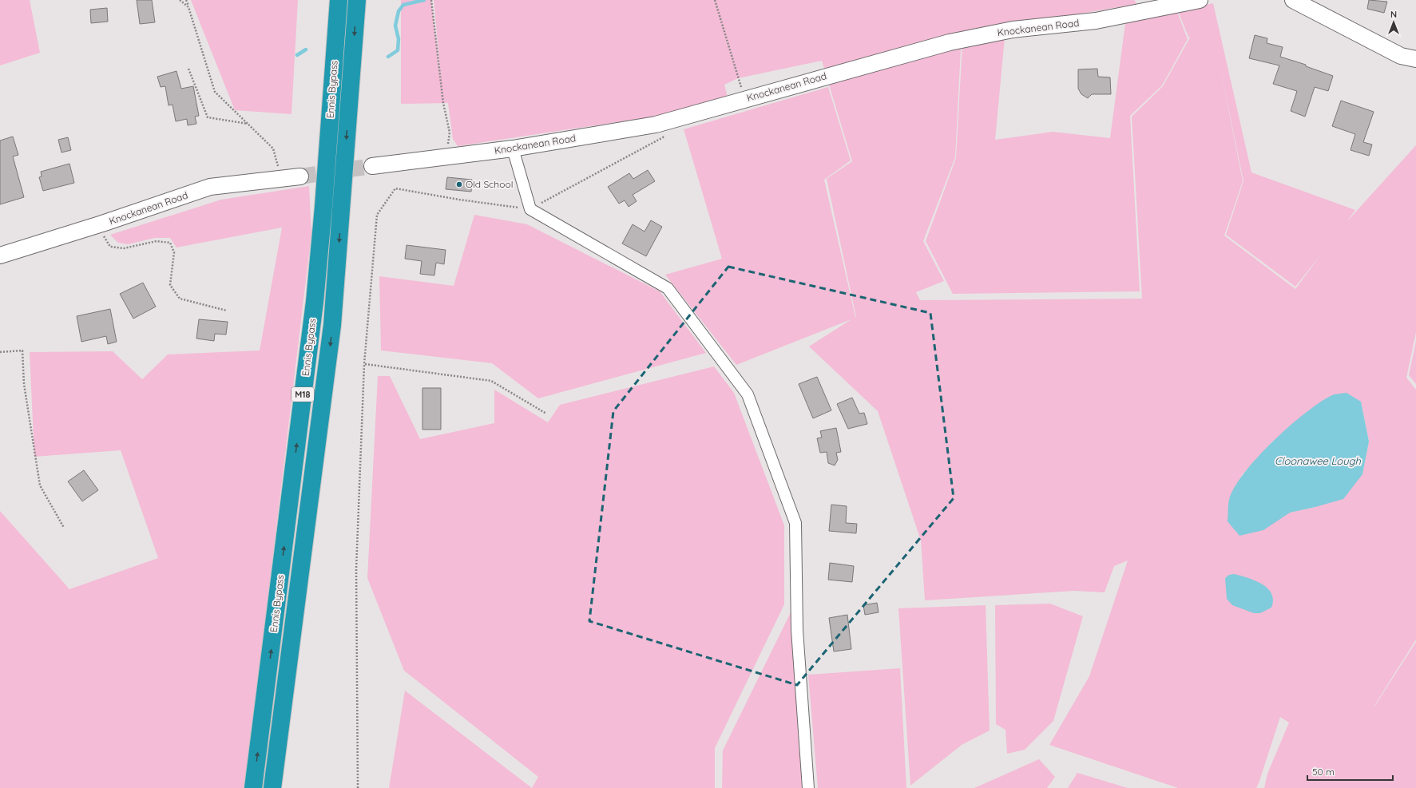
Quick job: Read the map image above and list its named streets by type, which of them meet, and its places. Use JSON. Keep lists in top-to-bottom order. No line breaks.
{"streets":{"highway":["Ennis Bypass","M18"],"street":["Knockanean Road"]},"water":["Cloonawee Lough"],"places":["Old School"],"scale_bar":"50 m","north":"top"}
